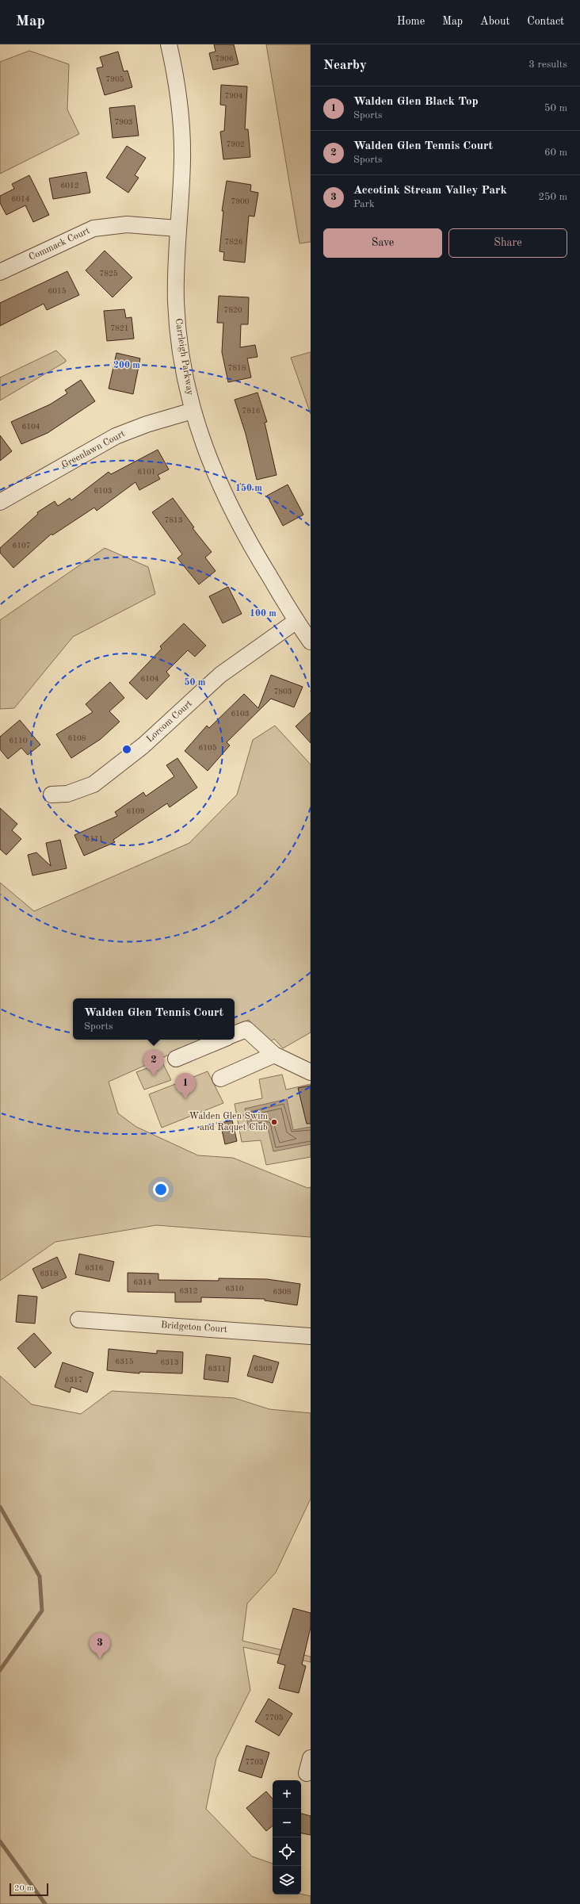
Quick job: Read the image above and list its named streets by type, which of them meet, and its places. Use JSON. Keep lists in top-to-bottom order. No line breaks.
{"streets":{"street":["Commack Court","Carrleigh Parkway","Greenlawn Court","Lorcom Court","Bridgeton Court"]},"crossings":[["Commack Court","Carrleigh Parkway"],["Carrleigh Parkway","Greenlawn Court"],["Carrleigh Parkway","Lorcom Court"]],"places":["Walden Glen Swim and Raquet Club"],"house_numbers":["7906","7905","7904","7903","7902","6012","6014","7900","7826","7825","6015","7820","7821","7818","7816","6104","6101","6103","7813","6107","6104","7803","6103","6108","6110","6105","6109","6111","6316","6318","6314","6310","6312","6308","6315","6313","6311","6309","6317","7705","7703"],"scale_bar":"20 m","page":{"header":"Map","nav":["Home","Map","About","Contact"],"heading":["Nearby","3 results"],"list":[{"mark":"1","name":"Walden Glen Black Top","note":"Sports","value":"50 m"},{"mark":"2","name":"Walden Glen Tennis Court","note":"Sports","value":"60 m"},{"mark":"3","name":"Accotink Stream Valley Park","note":"Park","value":"250 m"}],"buttons":["Save","Share"],"popup":["Walden Glen Tennis Court","Sports"],"pins":["2","1","3"],"map_buttons":["+","−"],"scale":"20 m"},"rings":["200 m","150 m","100 m","50 m"]}
